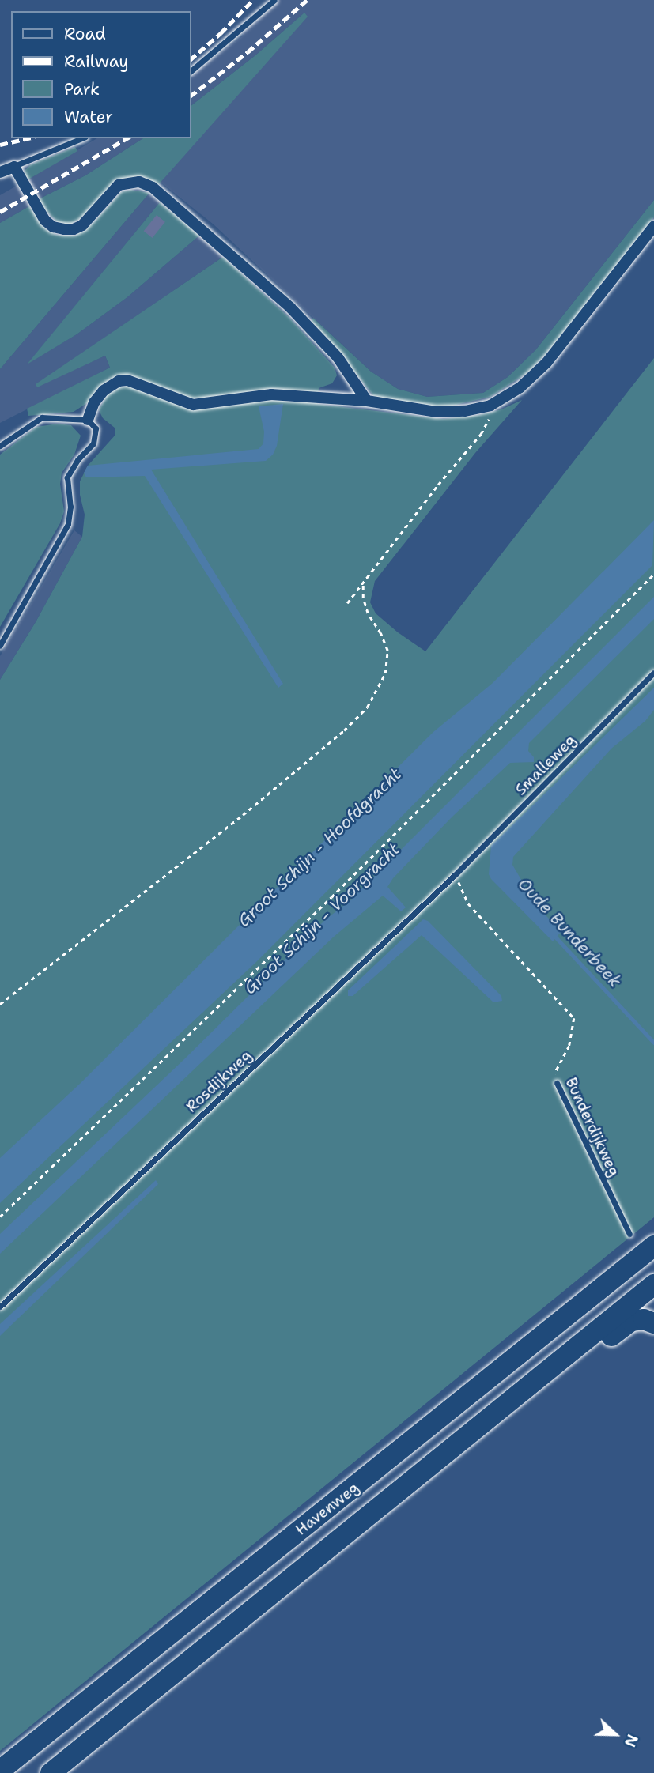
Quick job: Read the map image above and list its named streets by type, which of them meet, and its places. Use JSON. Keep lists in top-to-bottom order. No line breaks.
{"streets":{"highway":["Havenweg"],"lane":["Smalleweg","Rosdijkweg","Bunderdijkweg"]},"crossings":[["Smalleweg","Rosdijkweg"],["Smalleweg","Bunderdijkweg"],["Rosdijkweg","Bunderdijkweg"]],"water":["Groot Schijn - Hoofdgracht","Groot Schijn - Voorgracht","Oude Bunderbeek"],"legend":["Road","Railway","Park","Water"],"north":"right"}
